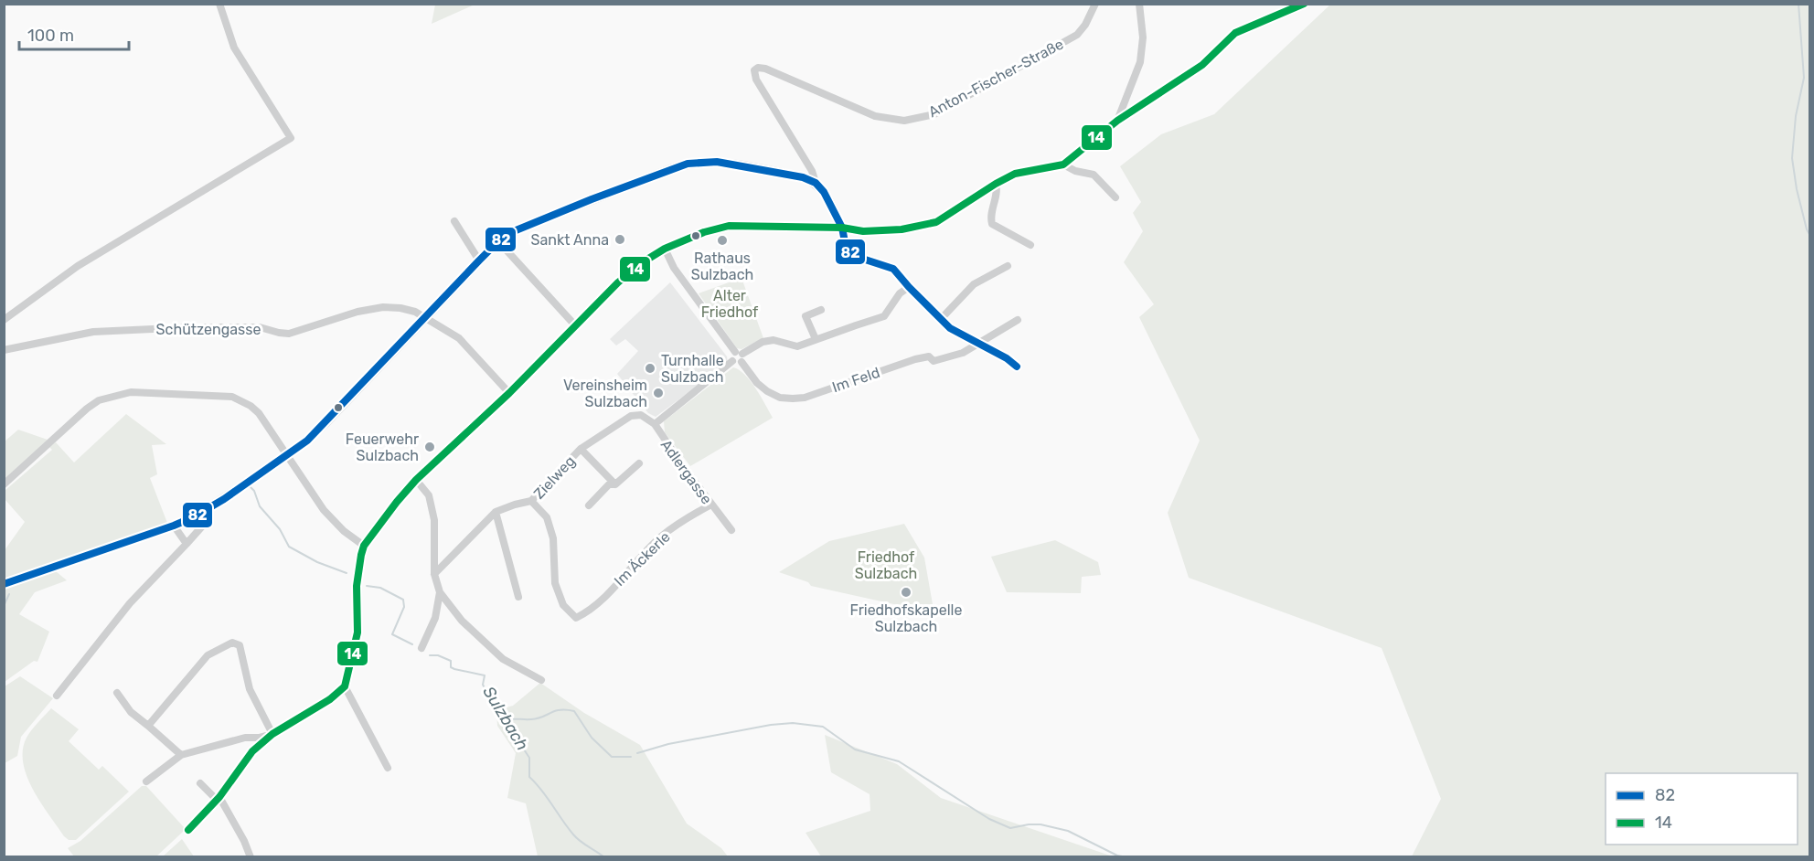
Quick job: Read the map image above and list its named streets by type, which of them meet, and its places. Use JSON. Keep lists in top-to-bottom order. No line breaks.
{"streets":{"street":["Anton-Fischer-Straße","Schützengasse","Im Feld","Adlergasse","Zielweg","Im Äckerle"]},"crossings":[["Adlergasse","Zielweg"],["Adlergasse","Im Äckerle"],["Zielweg","Im Äckerle"]],"water":["Sulzbach"],"parks":["Alter Friedhof","Friedhof Sulzbach"],"places":["Sankt Anna","Rathaus Sulzbach","Turnhalle Sulzbach","Vereinsheim Sulzbach","Feuerwehr Sulzbach","Friedhofskapelle Sulzbach"],"lines":["transit line 14","transit line 82"],"legend":["82","14"],"scale_bar":"100 m"}
